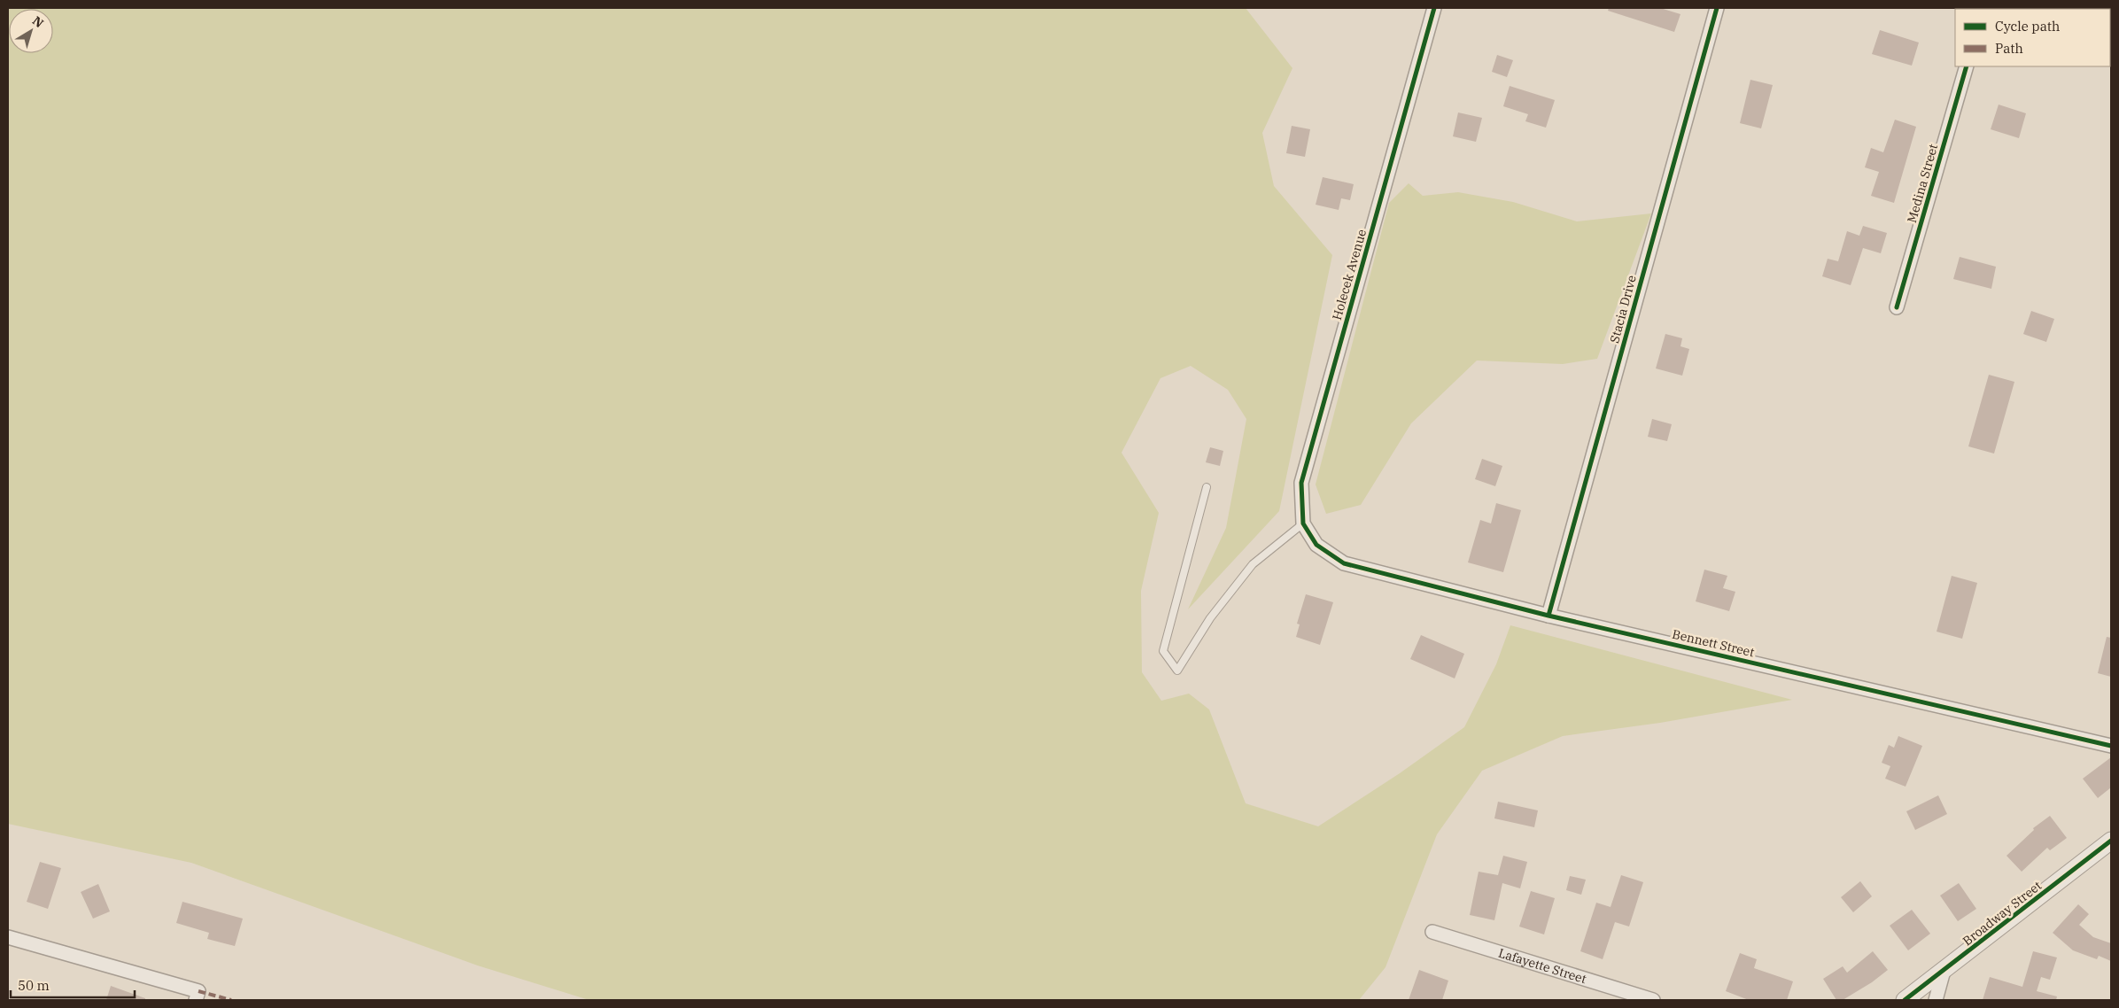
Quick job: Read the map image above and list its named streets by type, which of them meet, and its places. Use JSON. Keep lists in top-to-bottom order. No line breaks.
{"streets":{"street":["Medina Street","Holecek Avenue","Stacia Drive","Bennett Street","Broadway Street","Lafayette Street"]},"crossings":[["Holecek Avenue","Bennett Street"],["Stacia Drive","Bennett Street"]],"legend":["Cycle path","Path"],"scale_bar":"50 m","north":"top right"}
